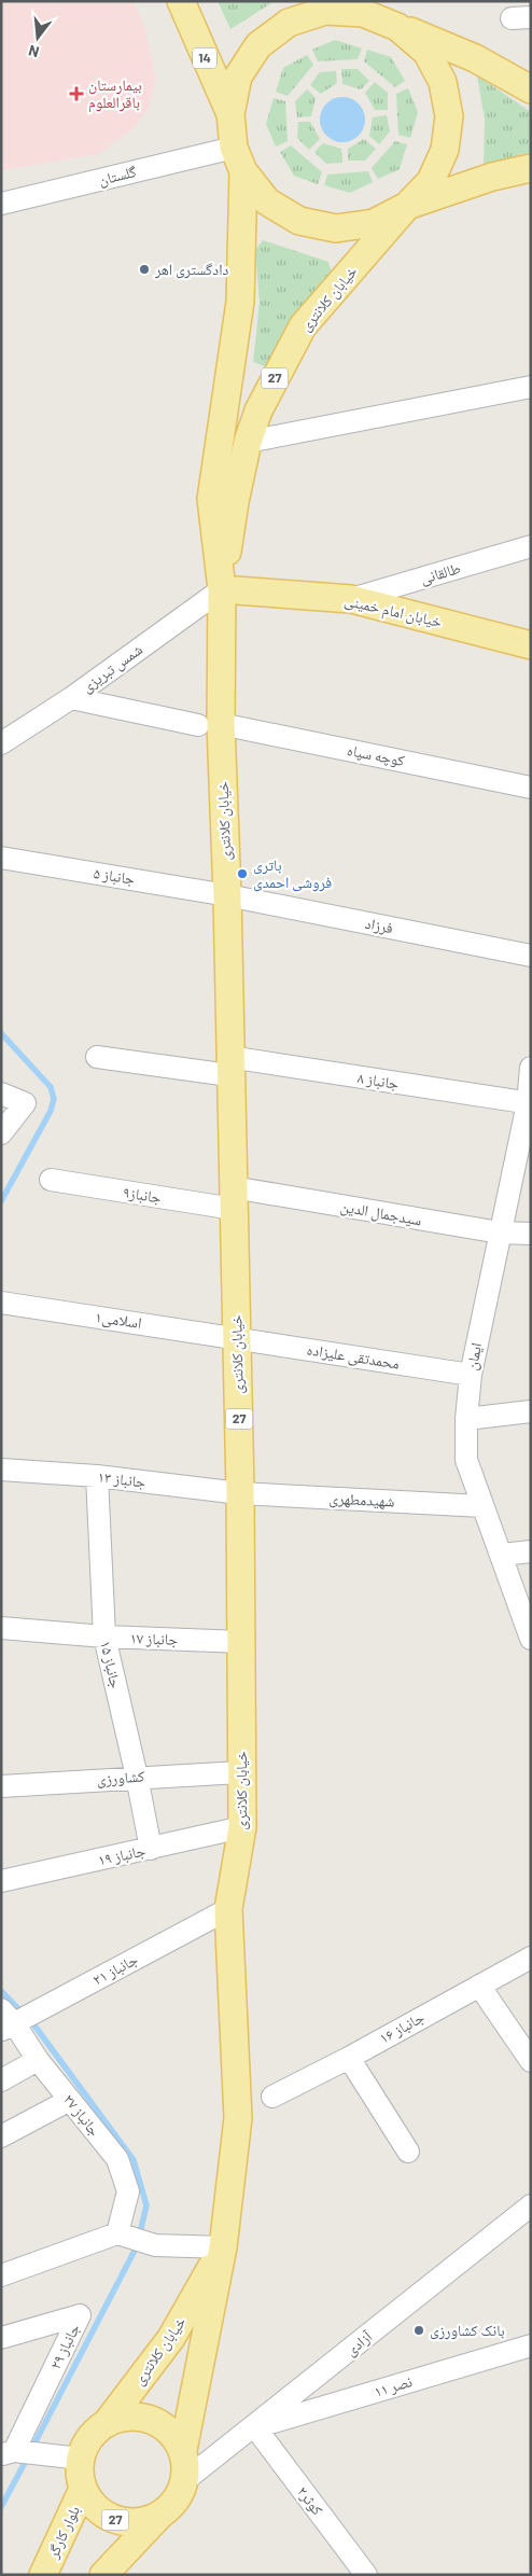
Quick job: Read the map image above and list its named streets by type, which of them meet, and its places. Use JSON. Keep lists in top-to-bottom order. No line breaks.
{"streets":{"main road":["14","خیابان کلانتری","27","خیابان امام خمینی","بلوار کارگر"],"street":["گلستان","طالقانی","شمس تبریزی","کوچه سپاه","جانباز ۵","فرزاد","جانباز ۸","جانباز۹","سیدجمال الدین","اسلامی۱","محمدتقی علیزاده","ایمان","جانباز ۱۳","شهیدمطهری","جانباز ۱۷","جانباز ۱۵","کشاورزی","جانباز ۱۹","جانباز ۲۱","جانباز ۱۶","جانباز ۲۷","آزادی","جانباز ۲۹","نصر ۱۱","کوثر۲"]},"crossings":[["14","خیابان کلانتری"],["گلستان","خیابان کلانتری"],["خیابان کلانتری","27"],["خیابان کلانتری","خیابان امام خمینی"],["خیابان کلانتری","شمس تبریزی"],["خیابان کلانتری","کوچه سپاه"],["خیابان کلانتری","جانباز ۵"],["خیابان کلانتری","فرزاد"],["خیابان کلانتری","جانباز ۸"],["خیابان کلانتری","جانباز۹"],["خیابان کلانتری","سیدجمال الدین"],["خیابان کلانتری","اسلامی۱"],["خیابان کلانتری","محمدتقی علیزاده"],["خیابان کلانتری","جانباز ۱۳"],["خیابان کلانتری","شهیدمطهری"],["خیابان کلانتری","جانباز ۱۷"],["خیابان کلانتری","کشاورزی"],["خیابان کلانتری","جانباز ۱۹"],["خیابان کلانتری","جانباز ۲۱"],["خیابان کلانتری","آزادی"],["خیابان کلانتری","بلوار کارگر"],["27","آزادی"],["27","بلوار کارگر"],["طالقانی","خیابان امام خمینی"],["خیابان امام خمینی","شمس تبریزی"],["شمس تبریزی","کوچه سپاه"],["جانباز ۵","فرزاد"],["جانباز ۸","ایمان"],["جانباز۹","سیدجمال الدین"],["سیدجمال الدین","ایمان"],["اسلامی۱","محمدتقی علیزاده"],["محمدتقی علیزاده","ایمان"],["ایمان","شهیدمطهری"],["جانباز ۱۳","شهیدمطهری"],["جانباز ۱۳","جانباز ۱۵"],["جانباز ۱۷","جانباز ۱۵"],["جانباز ۱۵","کشاورزی"],["جانباز ۱۵","جانباز ۱۹"],["جانباز ۲۱","جانباز ۲۷"],["آزادی","نصر ۱۱"],["آزادی","کوثر۲"],["آزادی","بلوار کارگر"],["نصر ۱۱","کوثر۲"]],"places":{"health":["بیمارستان باقرالعلوم"],"other":["دادگستری اهر","باتری فروشی احمدی","بانک کشاورزی"]},"north":"bottom"}
